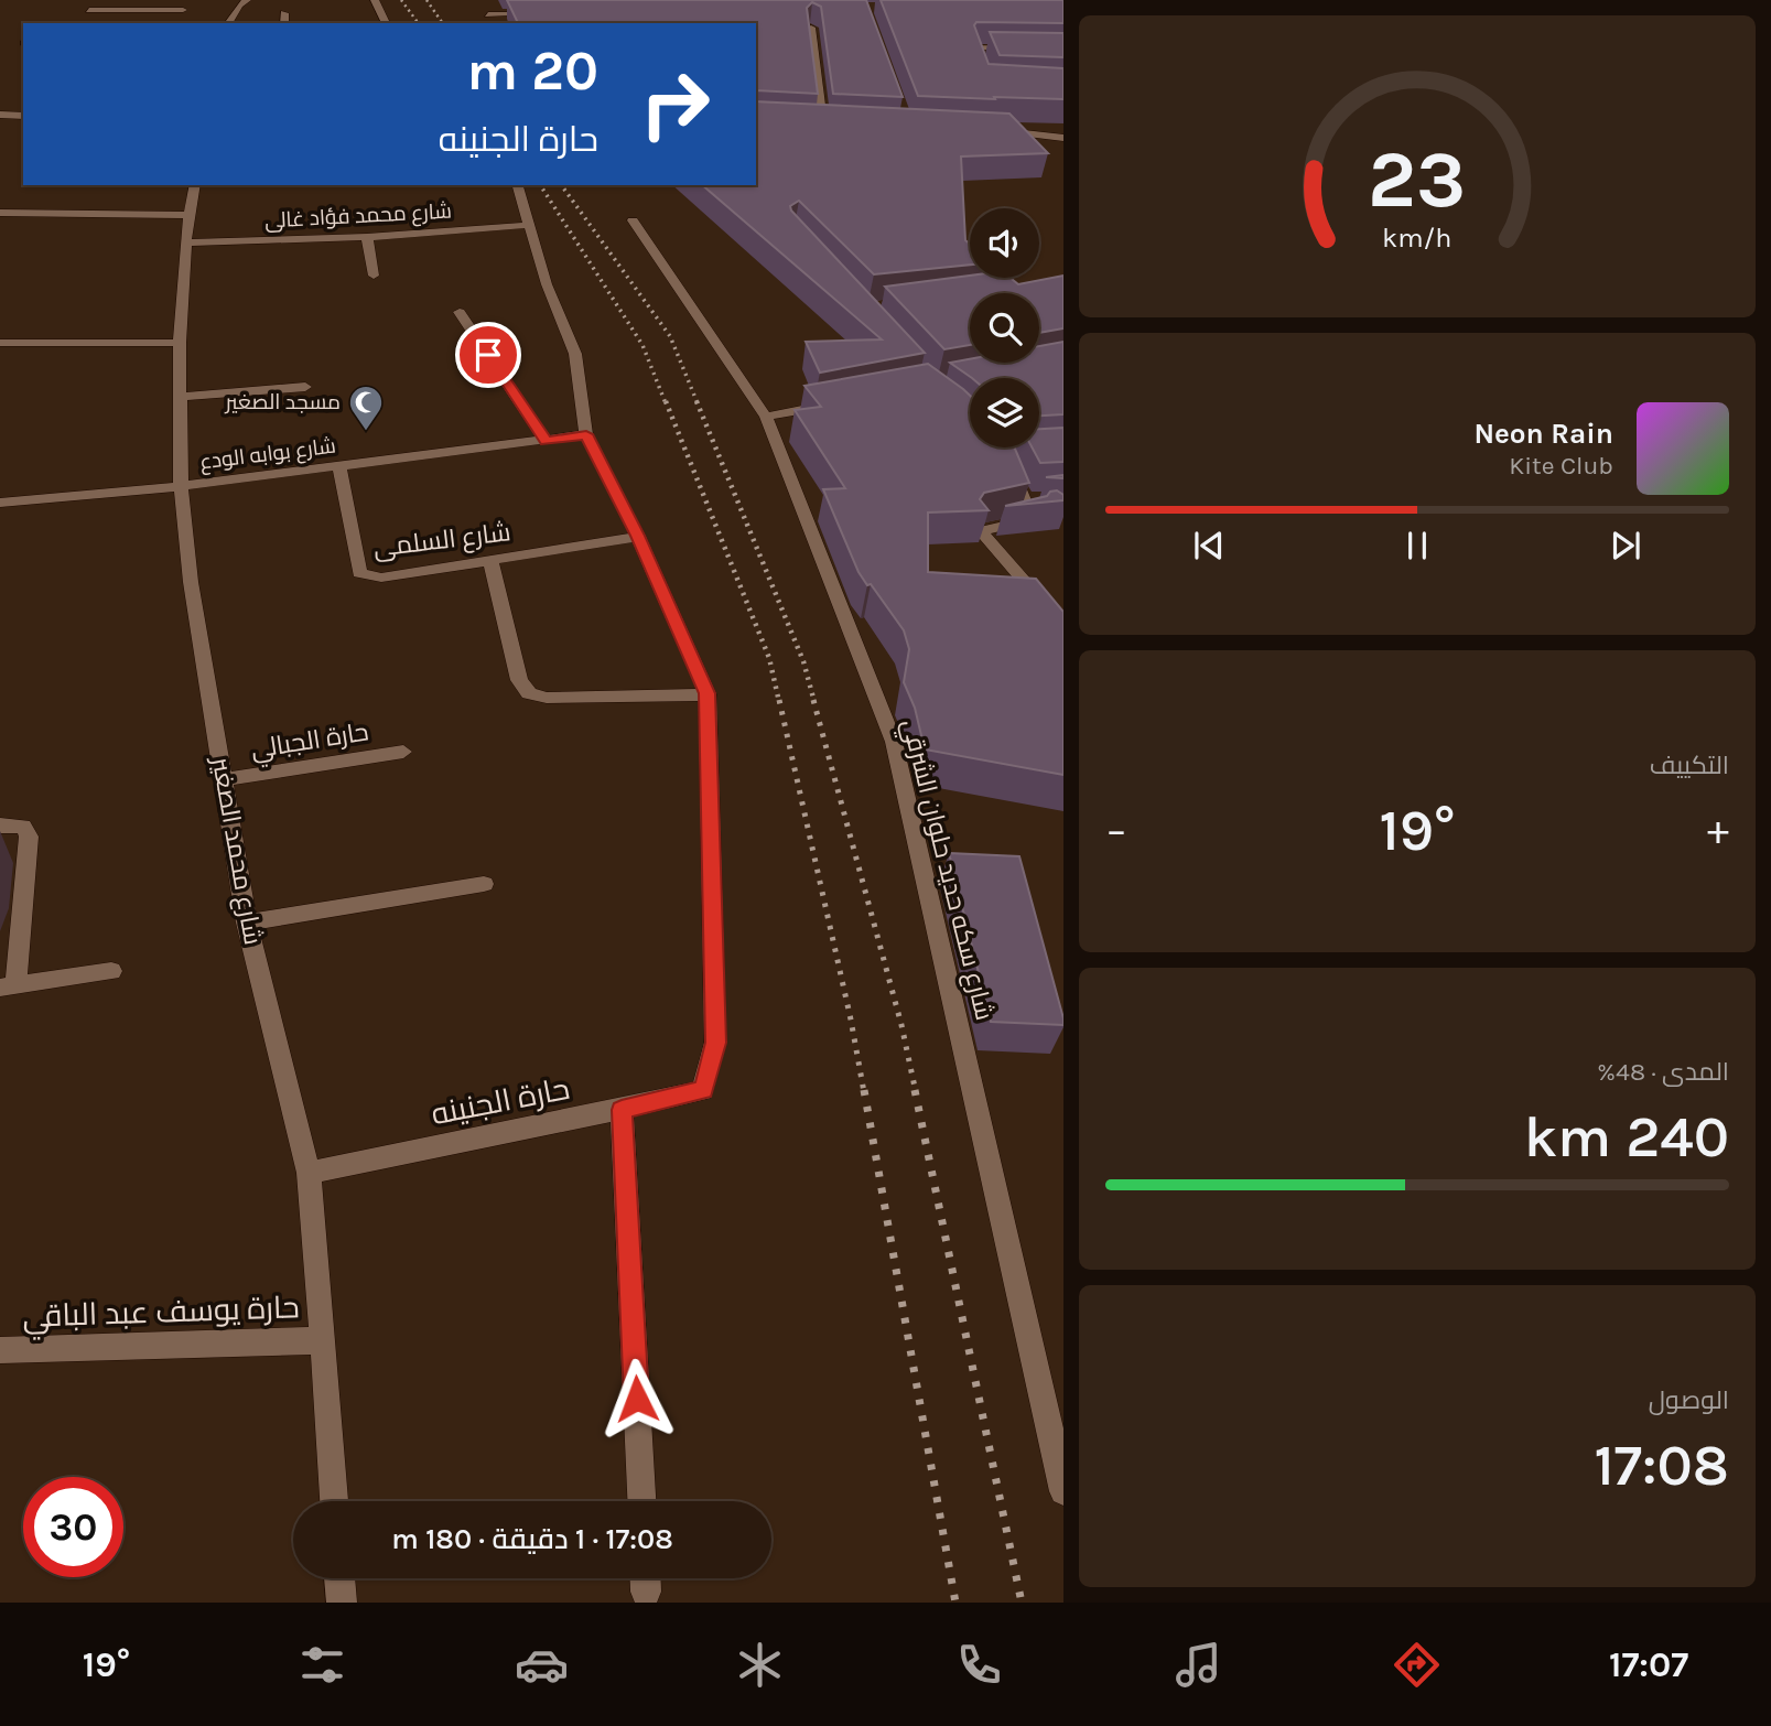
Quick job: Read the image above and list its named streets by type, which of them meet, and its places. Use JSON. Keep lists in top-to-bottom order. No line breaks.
{"streets":{"street":["شارع محمد فؤاد غالى","شارع بوابه الودع","شارع السلمى","حارة الجبالي","شارع محمد الصغير","شارع سكه حديد حلوان الشرقي","حارة الجنينه","حارة يوسف عبد الباقي"]},"crossings":[["شارع محمد فؤاد غالى","شارع محمد الصغير"],["شارع بوابه الودع","شارع السلمى"],["شارع بوابه الودع","شارع محمد الصغير"],["حارة الجبالي","شارع محمد الصغير"],["شارع محمد الصغير","حارة الجنينه"],["شارع محمد الصغير","حارة يوسف عبد الباقي"]],"places":{"mosque":["مسجد الصغير"]},"page":{"turn":["20 m","حارة الجنينه"],"song":["Neon Rain","Kite Club"],"tile":["التكييف",["المدى · 48%","240 km"],["الوصول","17:08"]],"heat":["−","19°","+"],"limit":"30","trip":"17:08 · 1 دقيقة · 180 m","tabs":["17:07","19°"],"gauge":["23","km/h"]}}
